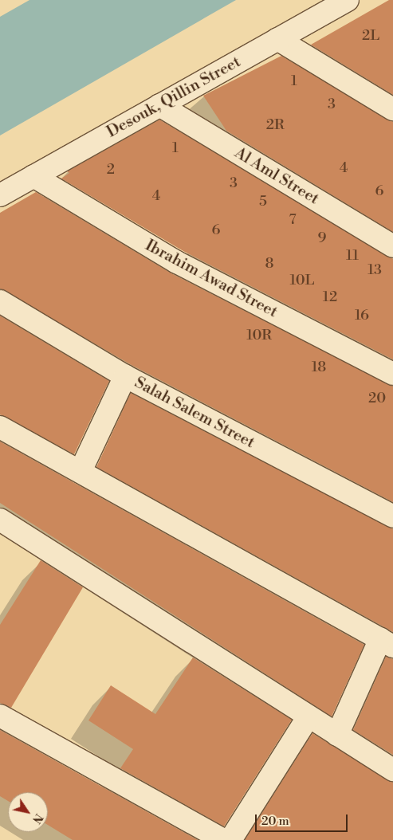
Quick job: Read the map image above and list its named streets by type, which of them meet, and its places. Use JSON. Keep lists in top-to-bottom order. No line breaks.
{"streets":{"street":["Desouk, Qillin Street","Al Aml Street","Ibrahim Awad Street","Salah Salem Street"]},"crossings":[["Desouk, Qillin Street","Al Aml Street"],["Desouk, Qillin Street","Ibrahim Awad Street"]],"house_numbers":["2L","1","3","2R","1","4","2","3","6","4","5","7","6","9","11","8","13","10L","12","16","10R","18","20"],"scale_bar":"20 m","north":"bottom right"}
